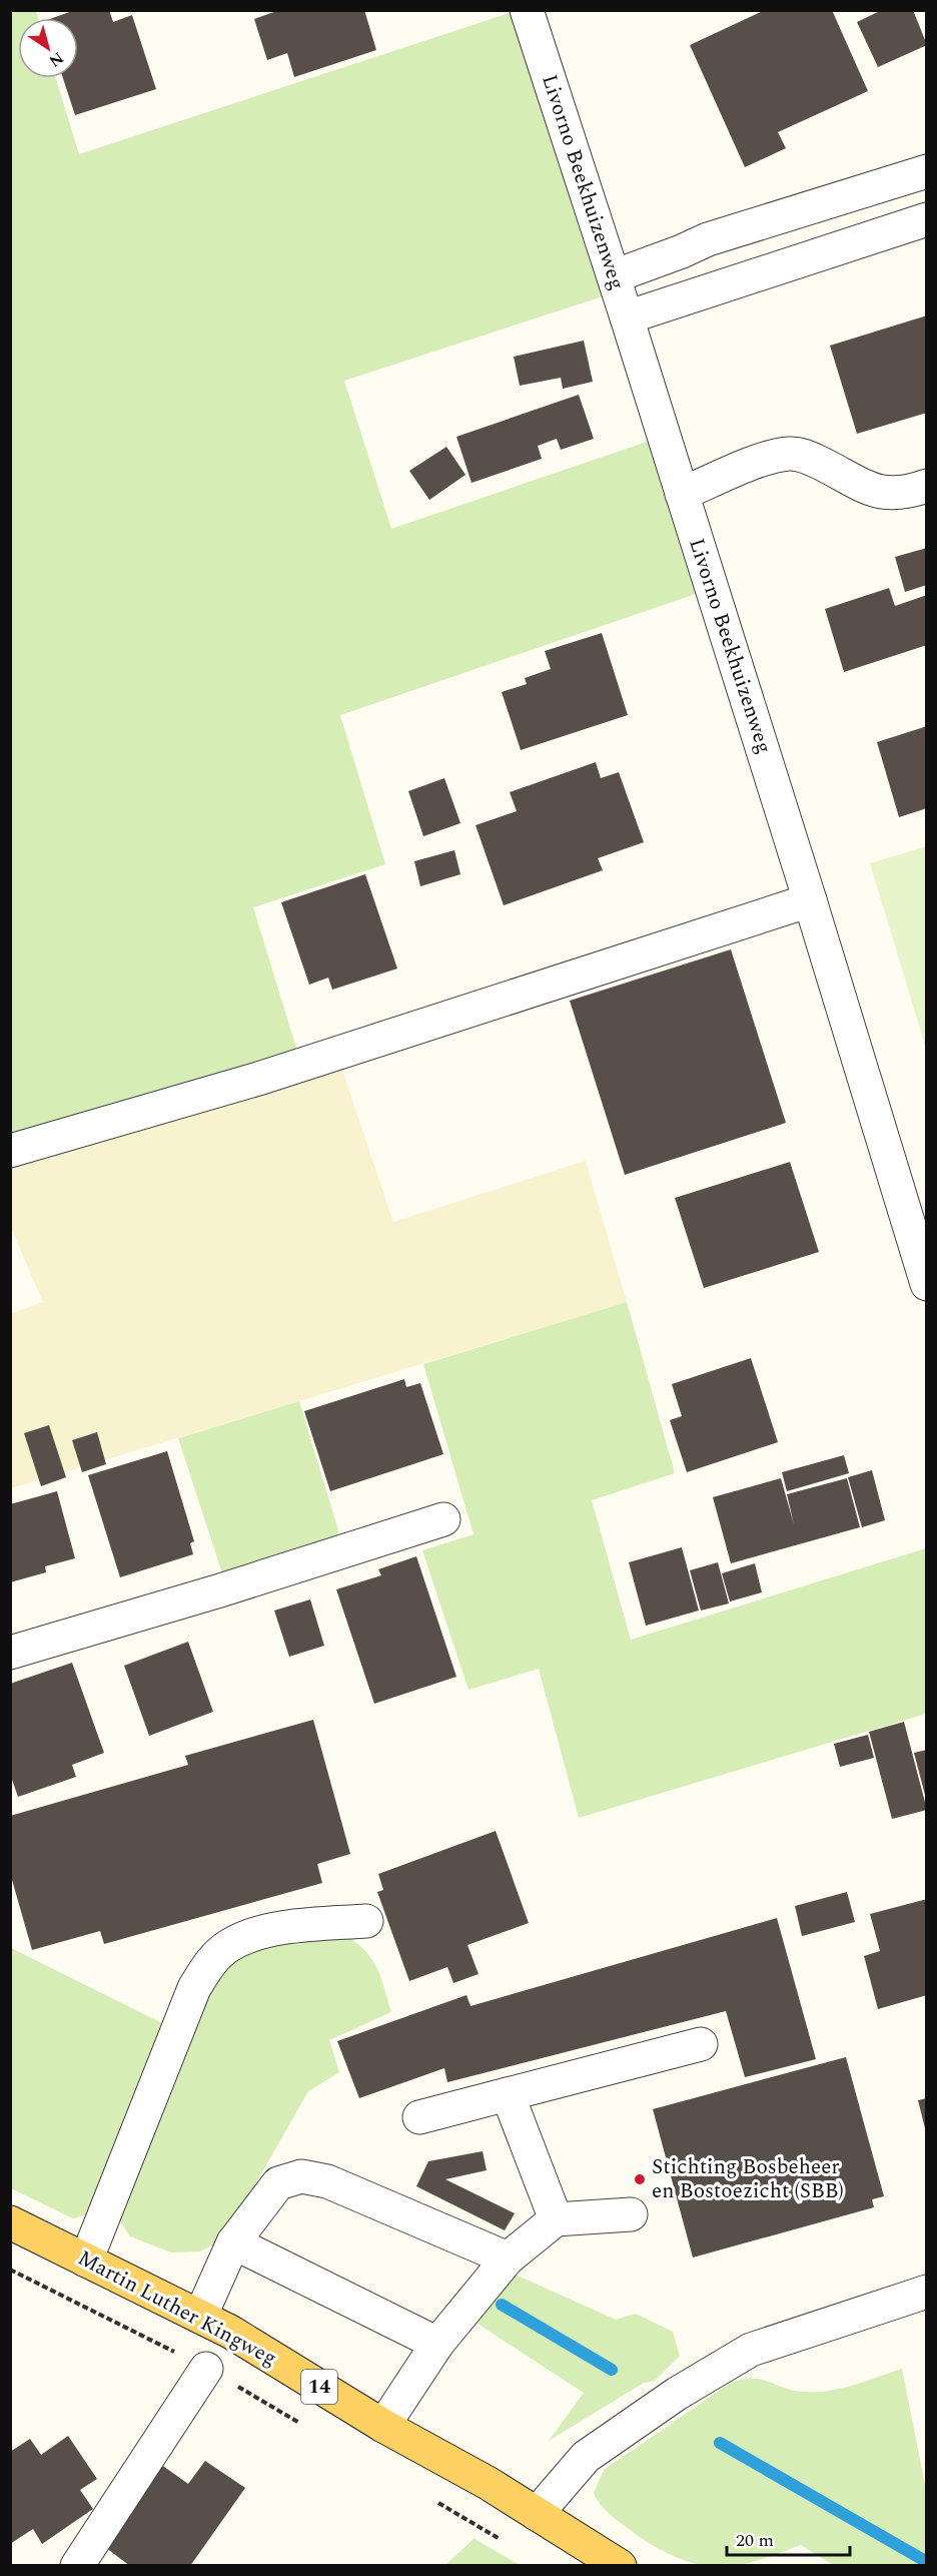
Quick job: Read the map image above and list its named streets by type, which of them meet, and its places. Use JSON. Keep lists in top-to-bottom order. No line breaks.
{"streets":{"main road":["Martin Luther Kingweg","14"],"street":["Livorno Beekhuizenweg"]},"places":["Stichting Bosbeheer en Bostoezicht (SBB)"],"scale_bar":"20 m","north":"bottom right"}
